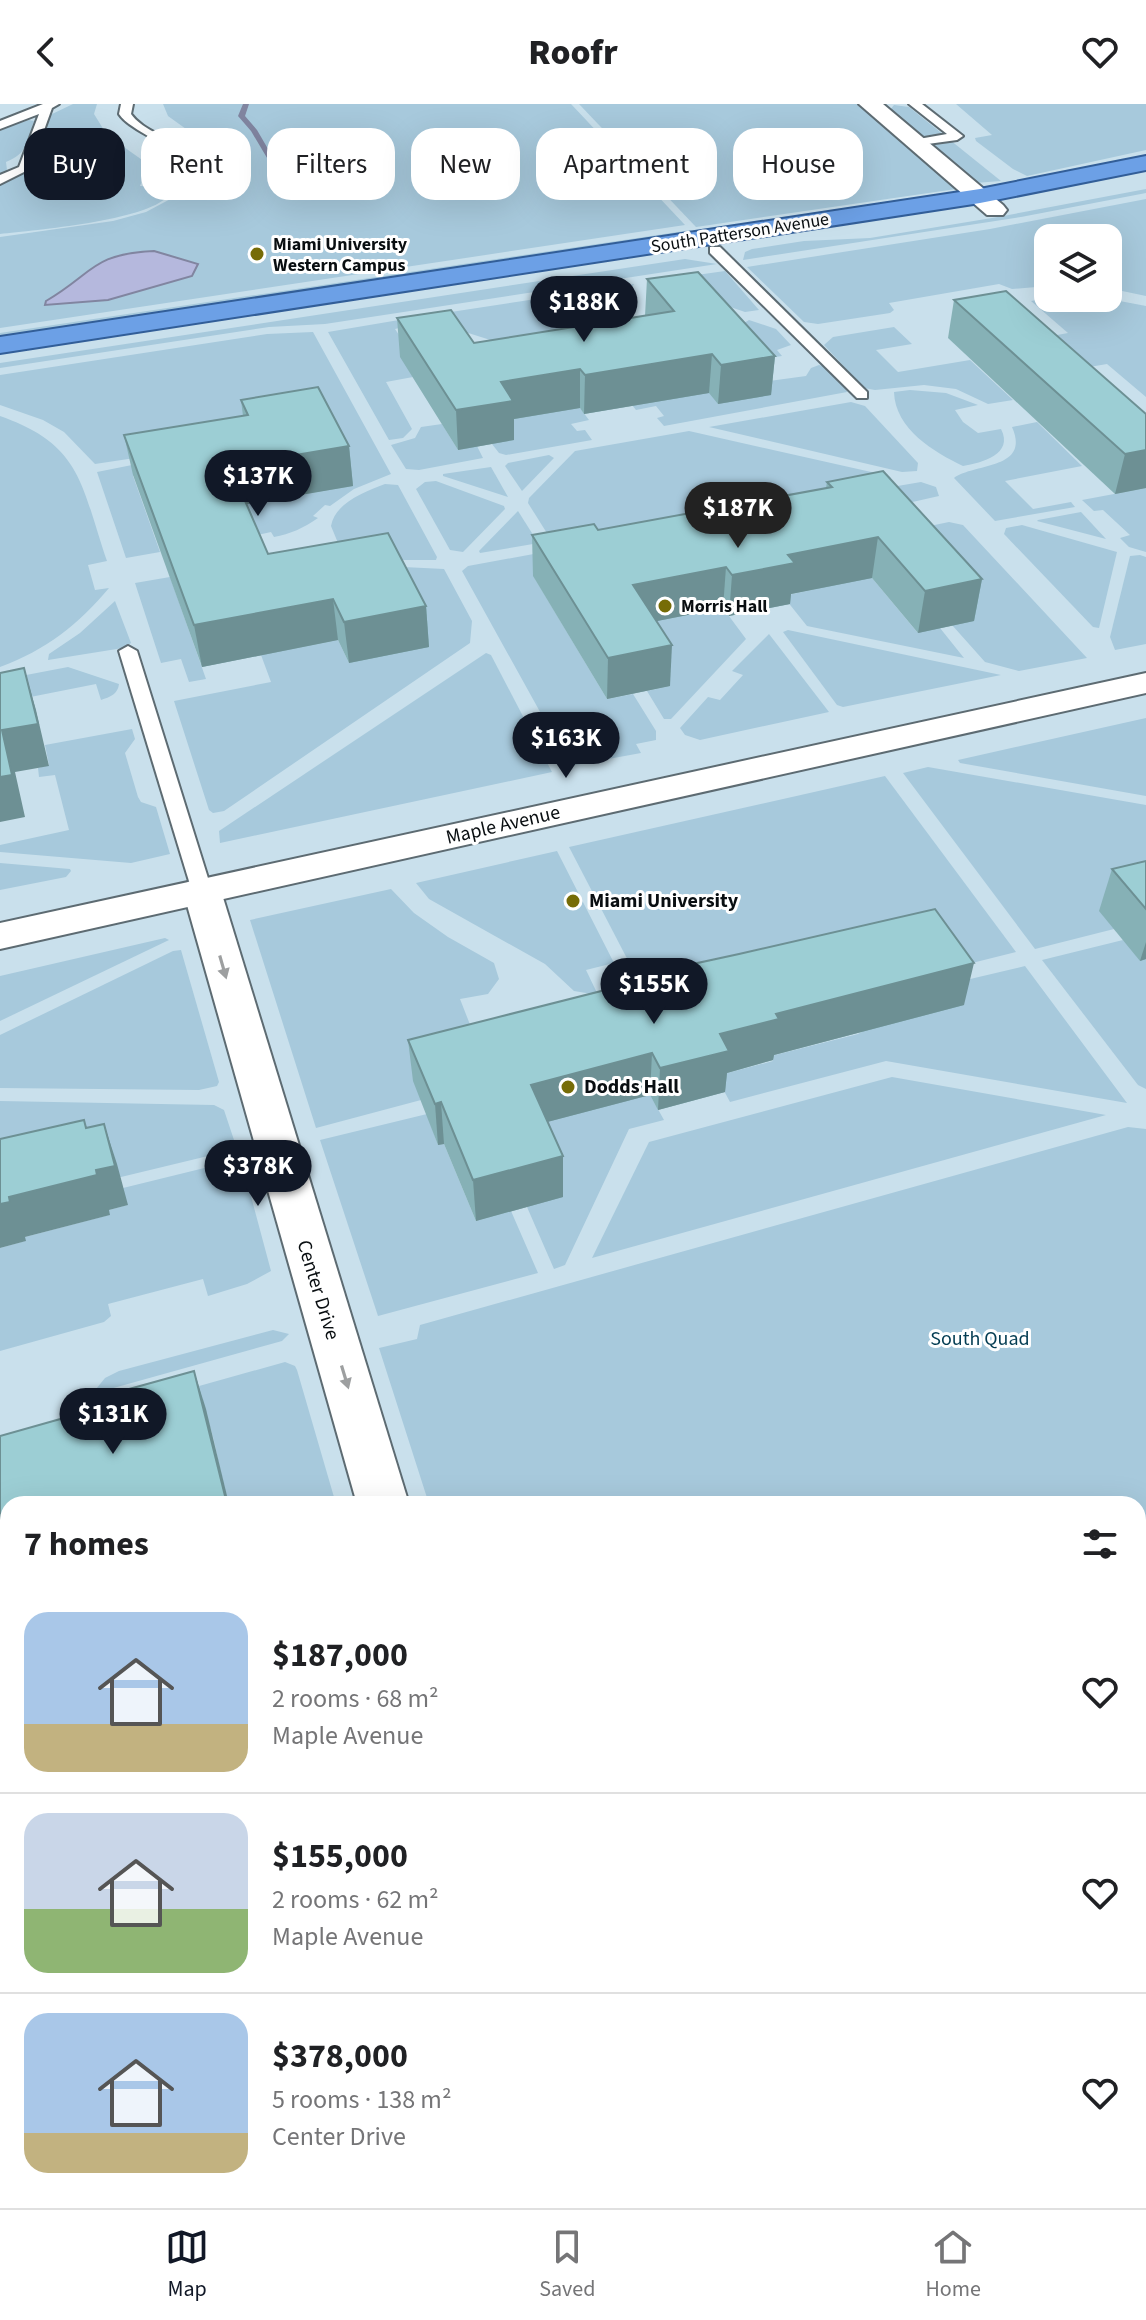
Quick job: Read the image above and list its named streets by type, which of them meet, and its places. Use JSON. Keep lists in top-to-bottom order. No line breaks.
{"streets":{"highway":["South Patterson Avenue"],"street":["Maple Avenue","Center Drive"]},"crossings":[["Maple Avenue","Center Drive"]],"one_way":["Center Drive"],"parks":["South Quad"],"places":["Miami University Western Campus","Morris Hall","Miami University","Dodds Hall"],"page":{"header":"Roofr","chip":["Buy","Rent","Filters","New","Apartment","House"],"price":["$188K","$137K","$187K","$163K","$155K","$378K","$131K"],"heading":"7 homes","list":[{"name":"$187,000","note":"2 rooms · 68 m² · Maple Avenue"},{"name":"$155,000","note":"2 rooms · 62 m² · Maple Avenue"},{"name":"$378,000","note":"5 rooms · 138 m² · Center Drive"}],"tabs":["Map","Saved","Home"]}}
